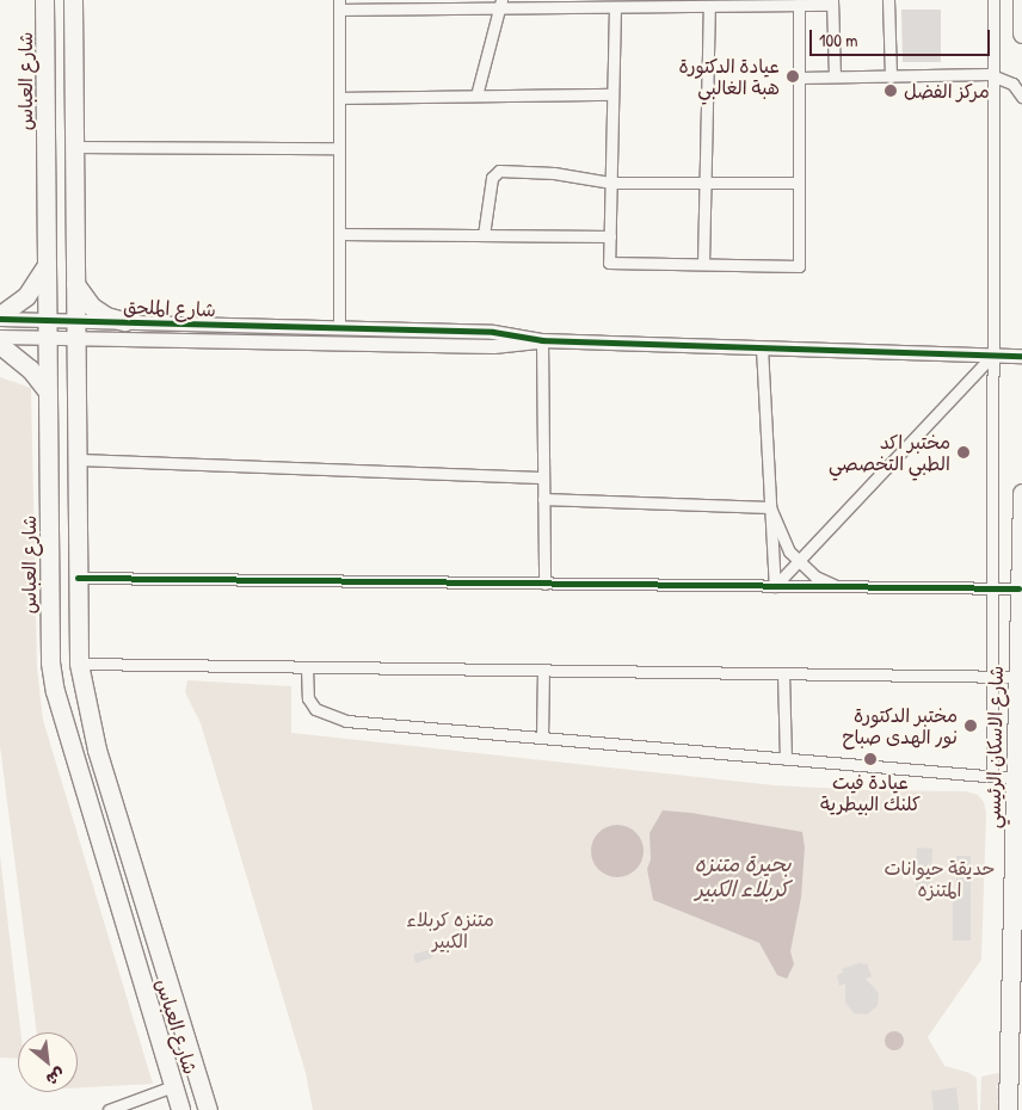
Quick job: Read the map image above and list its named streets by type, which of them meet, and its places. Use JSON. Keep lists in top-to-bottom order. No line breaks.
{"streets":{"main road":["شارع العباس","شارع الاسكان الرئيسي"],"street":["شارع الملحق"]},"crossings":[["شارع العباس","شارع الملحق"]],"water":["بحيرة متنزه كربلاء الكبير"],"parks":["حديقة حيوانات المتنزه","متنزه كربلاء الكبير"],"places":["عيادة الدكتورة هبة الغالبي","مركز الفضل","مختبر اكد الطبي التخصصي","مختبر الدكتورة نور الهدى صباح","عيادة فيت كلنك البيطرية"],"scale_bar":"100 m","north":"bottom right"}
